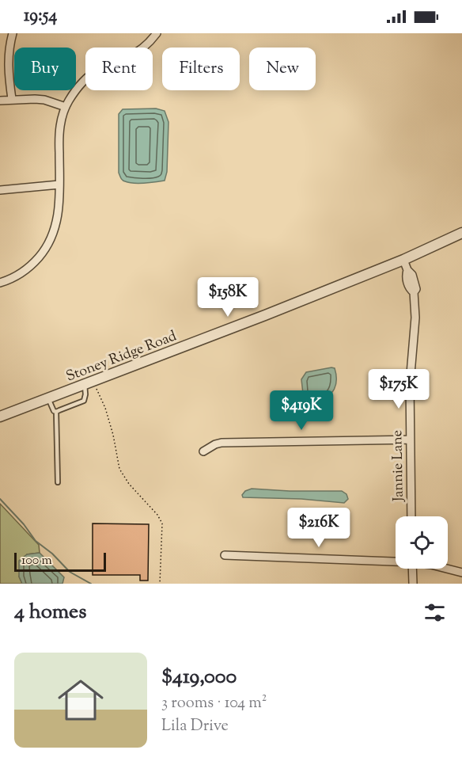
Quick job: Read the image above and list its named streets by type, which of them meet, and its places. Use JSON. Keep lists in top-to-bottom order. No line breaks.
{"streets":{"street":["Stoney Ridge Road","Jannie Lane"]},"crossings":[["Stoney Ridge Road","Jannie Lane"]],"scale_bar":"100 m","page":{"status":"19:54","chip":["Buy","Rent","Filters","New"],"price":["$158K","$175K","$419K","$216K"],"scale":"100 m","heading":"4 homes","list":[{"name":"$419,000","note":"3 rooms · 104 m² · Lila Drive"}]}}
